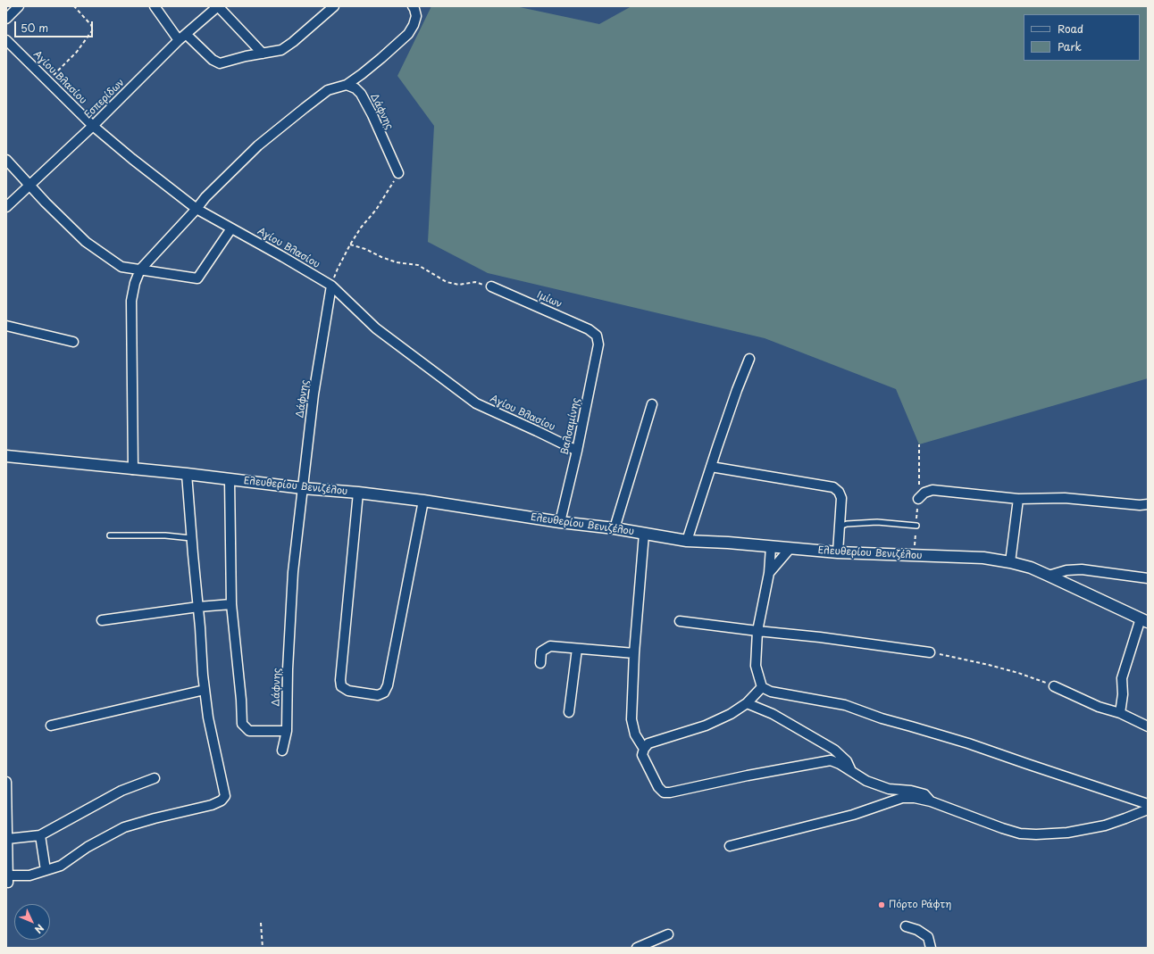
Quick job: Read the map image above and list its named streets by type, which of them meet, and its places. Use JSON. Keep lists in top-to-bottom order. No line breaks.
{"streets":{"street":["Αγίου Βλασίου","Εσπερίδων","Δάφνης","Ιμίων","Βαλσαμίνης","Ελευθερίου Βενιζέλου"]},"crossings":[["Αγίου Βλασίου","Εσπερίδων"],["Αγίου Βλασίου","Δάφνης"],["Αγίου Βλασίου","Βαλσαμίνης"],["Δάφνης","Ελευθερίου Βενιζέλου"],["Ιμίων","Βαλσαμίνης"],["Βαλσαμίνης","Ελευθερίου Βενιζέλου"]],"places":["Πόρτο Ράφτη"],"legend":["Road","Park"],"scale_bar":"50 m","north":"bottom right"}
